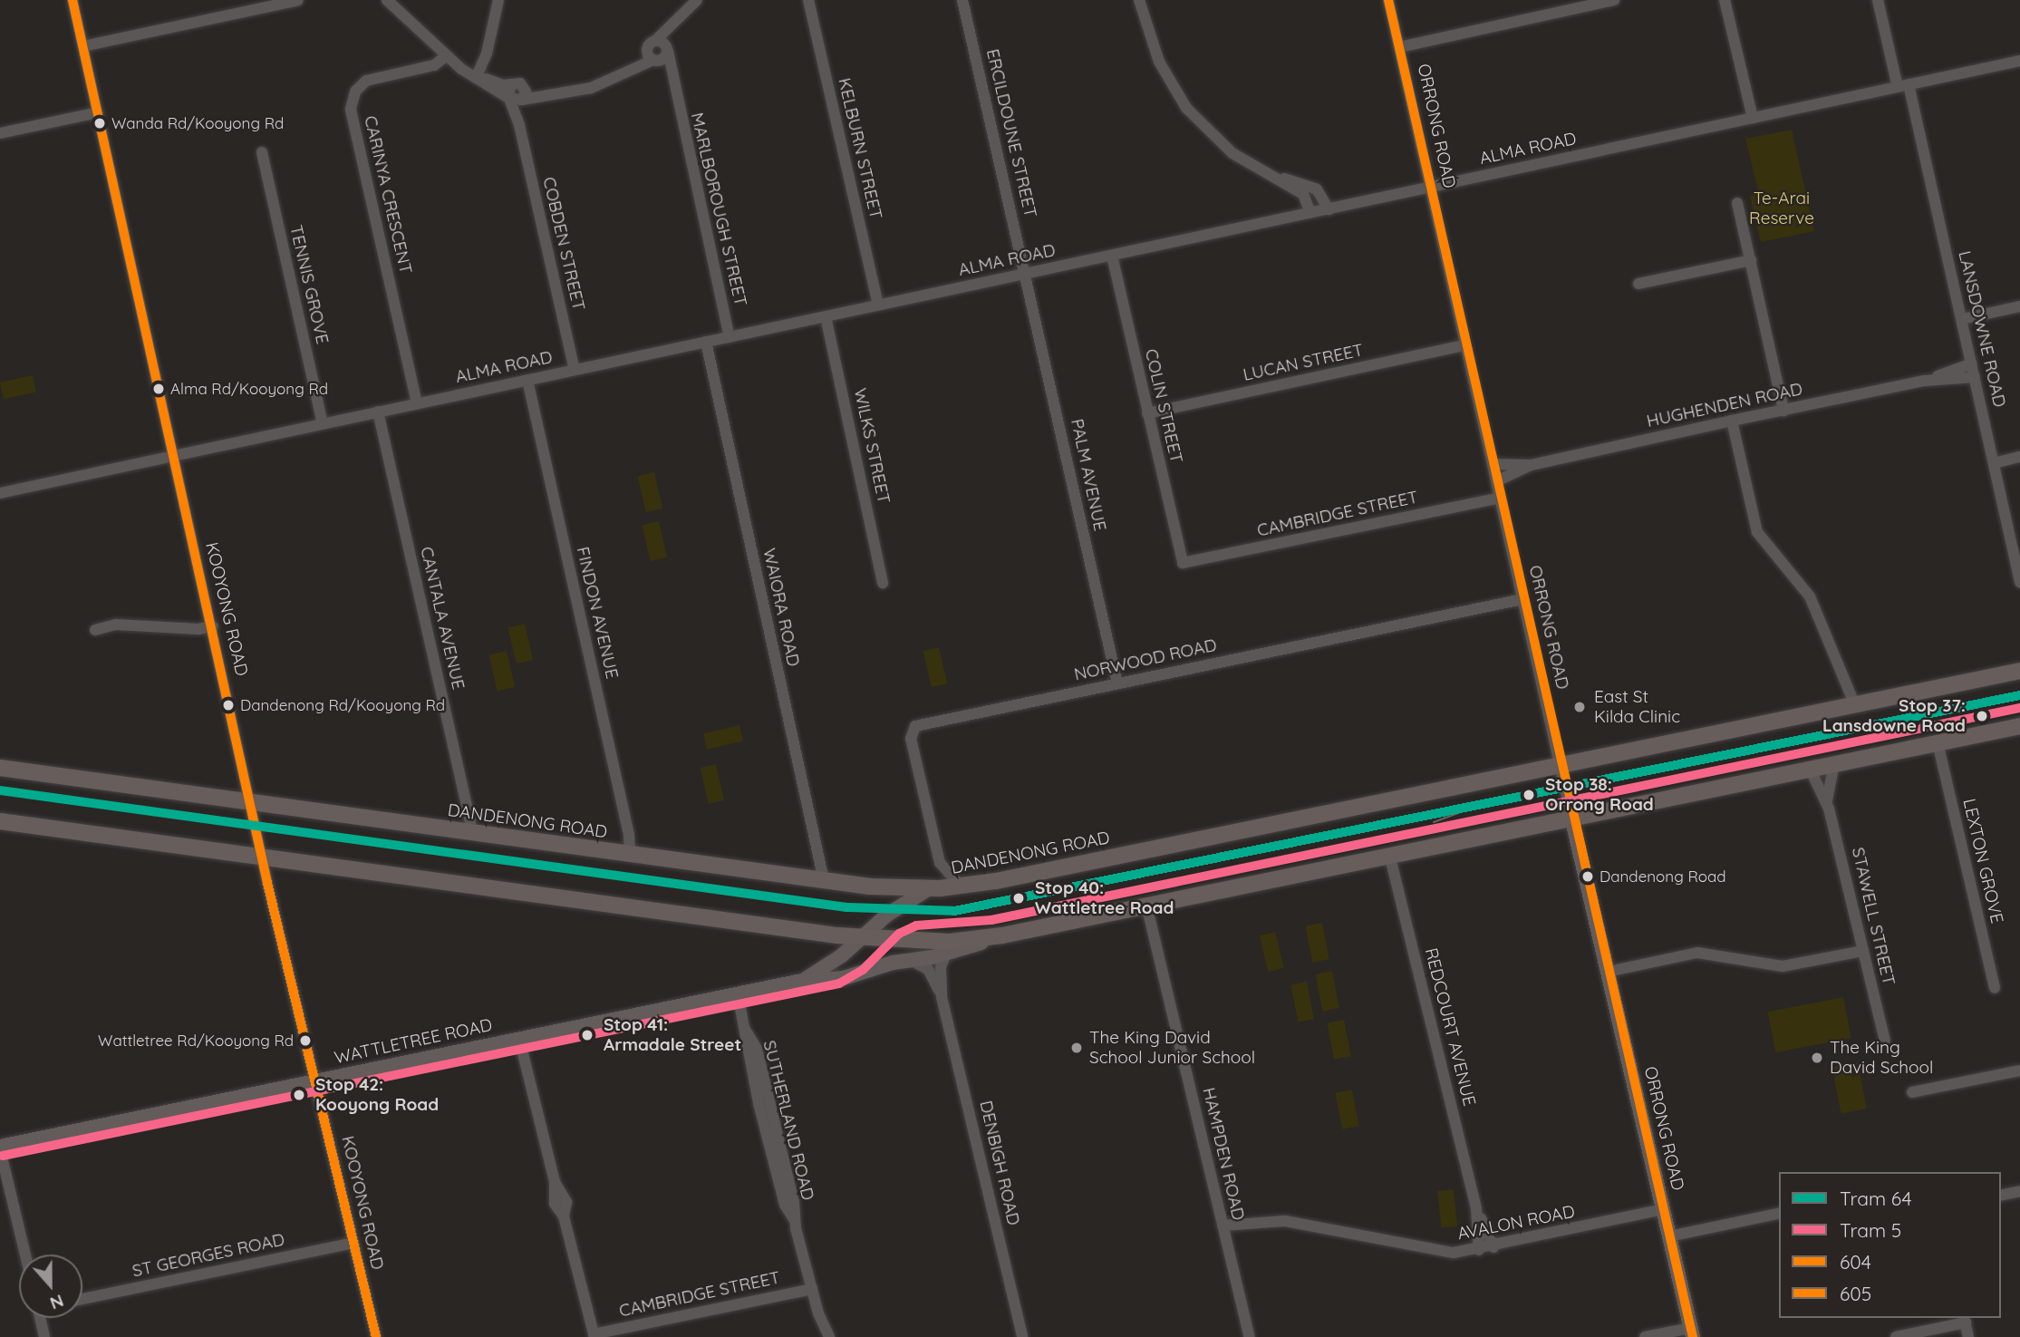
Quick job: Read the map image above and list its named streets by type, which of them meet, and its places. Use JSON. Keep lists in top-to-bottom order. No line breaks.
{"streets":{"highway":["DANDENONG ROAD"],"main road":["ORRONG ROAD","WATTLETREE ROAD"],"street":["ERCILDOUNE STREET","KELBURN STREET","ALMA ROAD","CARINYA CRESCENT","MARLBOROUGH STREET","COBDEN STREET","TENNIS GROVE","LANSDOWNE ROAD","LUCAN STREET","HUGHENDEN ROAD","COLIN STREET","WILKS STREET","PALM AVENUE","CAMBRIDGE STREET","WAIORA ROAD","KOOYONG ROAD","FINDON AVENUE","CANTALA AVENUE","NORWOOD ROAD","LEXTON GROVE","STAWELL STREET","REDCOURT AVENUE","SUTHERLAND ROAD","HAMPDEN ROAD","DENBIGH ROAD","AVALON ROAD","ST GEORGES ROAD"]},"crossings":[["ORRONG ROAD","ALMA ROAD"],["ORRONG ROAD","LUCAN STREET"],["ORRONG ROAD","HUGHENDEN ROAD"],["ORRONG ROAD","CAMBRIDGE STREET"],["ORRONG ROAD","NORWOOD ROAD"],["ORRONG ROAD","DANDENONG ROAD"],["ORRONG ROAD","AVALON ROAD"],["ERCILDOUNE STREET","ALMA ROAD"],["ERCILDOUNE STREET","PALM AVENUE"],["KELBURN STREET","ALMA ROAD"],["ALMA ROAD","CARINYA CRESCENT"],["ALMA ROAD","MARLBOROUGH STREET"],["ALMA ROAD","COBDEN STREET"],["ALMA ROAD","TENNIS GROVE"],["ALMA ROAD","LANSDOWNE ROAD"],["ALMA ROAD","COLIN STREET"],["ALMA ROAD","WILKS STREET"],["ALMA ROAD","PALM AVENUE"],["ALMA ROAD","WAIORA ROAD"],["ALMA ROAD","KOOYONG ROAD"],["ALMA ROAD","FINDON AVENUE"],["ALMA ROAD","CANTALA AVENUE"],["LANSDOWNE ROAD","HUGHENDEN ROAD"],["LUCAN STREET","COLIN STREET"],["COLIN STREET","CAMBRIDGE STREET"],["PALM AVENUE","NORWOOD ROAD"],["CAMBRIDGE STREET","SUTHERLAND ROAD"],["WAIORA ROAD","DANDENONG ROAD"],["KOOYONG ROAD","DANDENONG ROAD"],["KOOYONG ROAD","WATTLETREE ROAD"],["KOOYONG ROAD","ST GEORGES ROAD"],["FINDON AVENUE","DANDENONG ROAD"],["CANTALA AVENUE","DANDENONG ROAD"],["NORWOOD ROAD","DANDENONG ROAD"],["DANDENONG ROAD","WATTLETREE ROAD"],["REDCOURT AVENUE","AVALON ROAD"],["WATTLETREE ROAD","SUTHERLAND ROAD"],["WATTLETREE ROAD","DENBIGH ROAD"],["HAMPDEN ROAD","AVALON ROAD"]],"parks":["Te-Arai Reserve"],"places":["Wanda Rd/Kooyong Rd","Alma Rd/Kooyong Rd","Dandenong Rd/Kooyong Rd","East St Kilda Clinic","Stop 37: Lansdowne Road","Stop 38: Orrong Road","Dandenong Road","Stop 40: Wattletree Road","Stop 41: Armadale Street","Wattletree Rd/Kooyong Rd","The King David School Junior School","The King David School","Stop 42: Kooyong Road"],"lines":["transit line 604","transit line 605","tram line 64","tram line 5"],"legend":["Tram 64","Tram 5","604","605"],"north":"bottom"}
